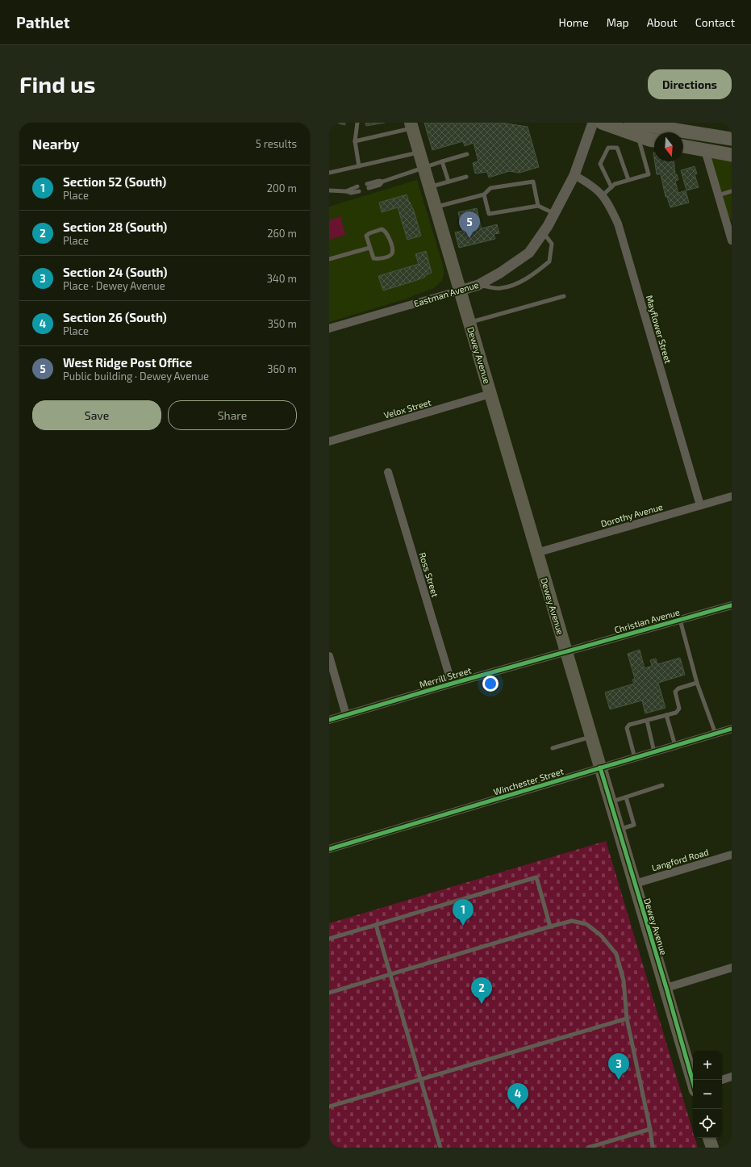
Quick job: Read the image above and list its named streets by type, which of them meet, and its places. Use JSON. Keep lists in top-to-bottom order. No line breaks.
{"streets":{"main road":["Dewey Avenue"],"street":["Eastman Avenue","Mayflower Street","Velox Street","Dorothy Avenue","Ross Street","Christian Avenue","Merrill Street","Winchester Street","Langford Road"]},"crossings":[["Eastman Avenue","Mayflower Street"],["Eastman Avenue","Dewey Avenue"],["Mayflower Street","Dorothy Avenue"],["Dewey Avenue","Velox Street"],["Dewey Avenue","Dorothy Avenue"],["Dewey Avenue","Christian Avenue"],["Dewey Avenue","Merrill Street"],["Dewey Avenue","Winchester Street"],["Dewey Avenue","Langford Road"],["Ross Street","Merrill Street"],["Christian Avenue","Merrill Street"]],"north":"bottom","page":{"header":"Pathlet","nav":["Home","Map","About","Contact"],"buttons":["Directions",["Save","Share"]],"title":"Find us","heading":["Nearby","5 results"],"list":[{"mark":"1","name":"Section 52 (South)","note":"Place","value":"200 m"},{"mark":"2","name":"Section 28 (South)","note":"Place","value":"260 m"},{"mark":"3","name":"Section 24 (South)","note":"Place · Dewey Avenue","value":"340 m"},{"mark":"4","name":"Section 26 (South)","note":"Place","value":"350 m"},{"mark":"5","name":"West Ridge Post Office","note":"Public building · Dewey Avenue","value":"360 m"}],"pins":["5","1","2","3","4"],"map_buttons":["+","−"]}}
